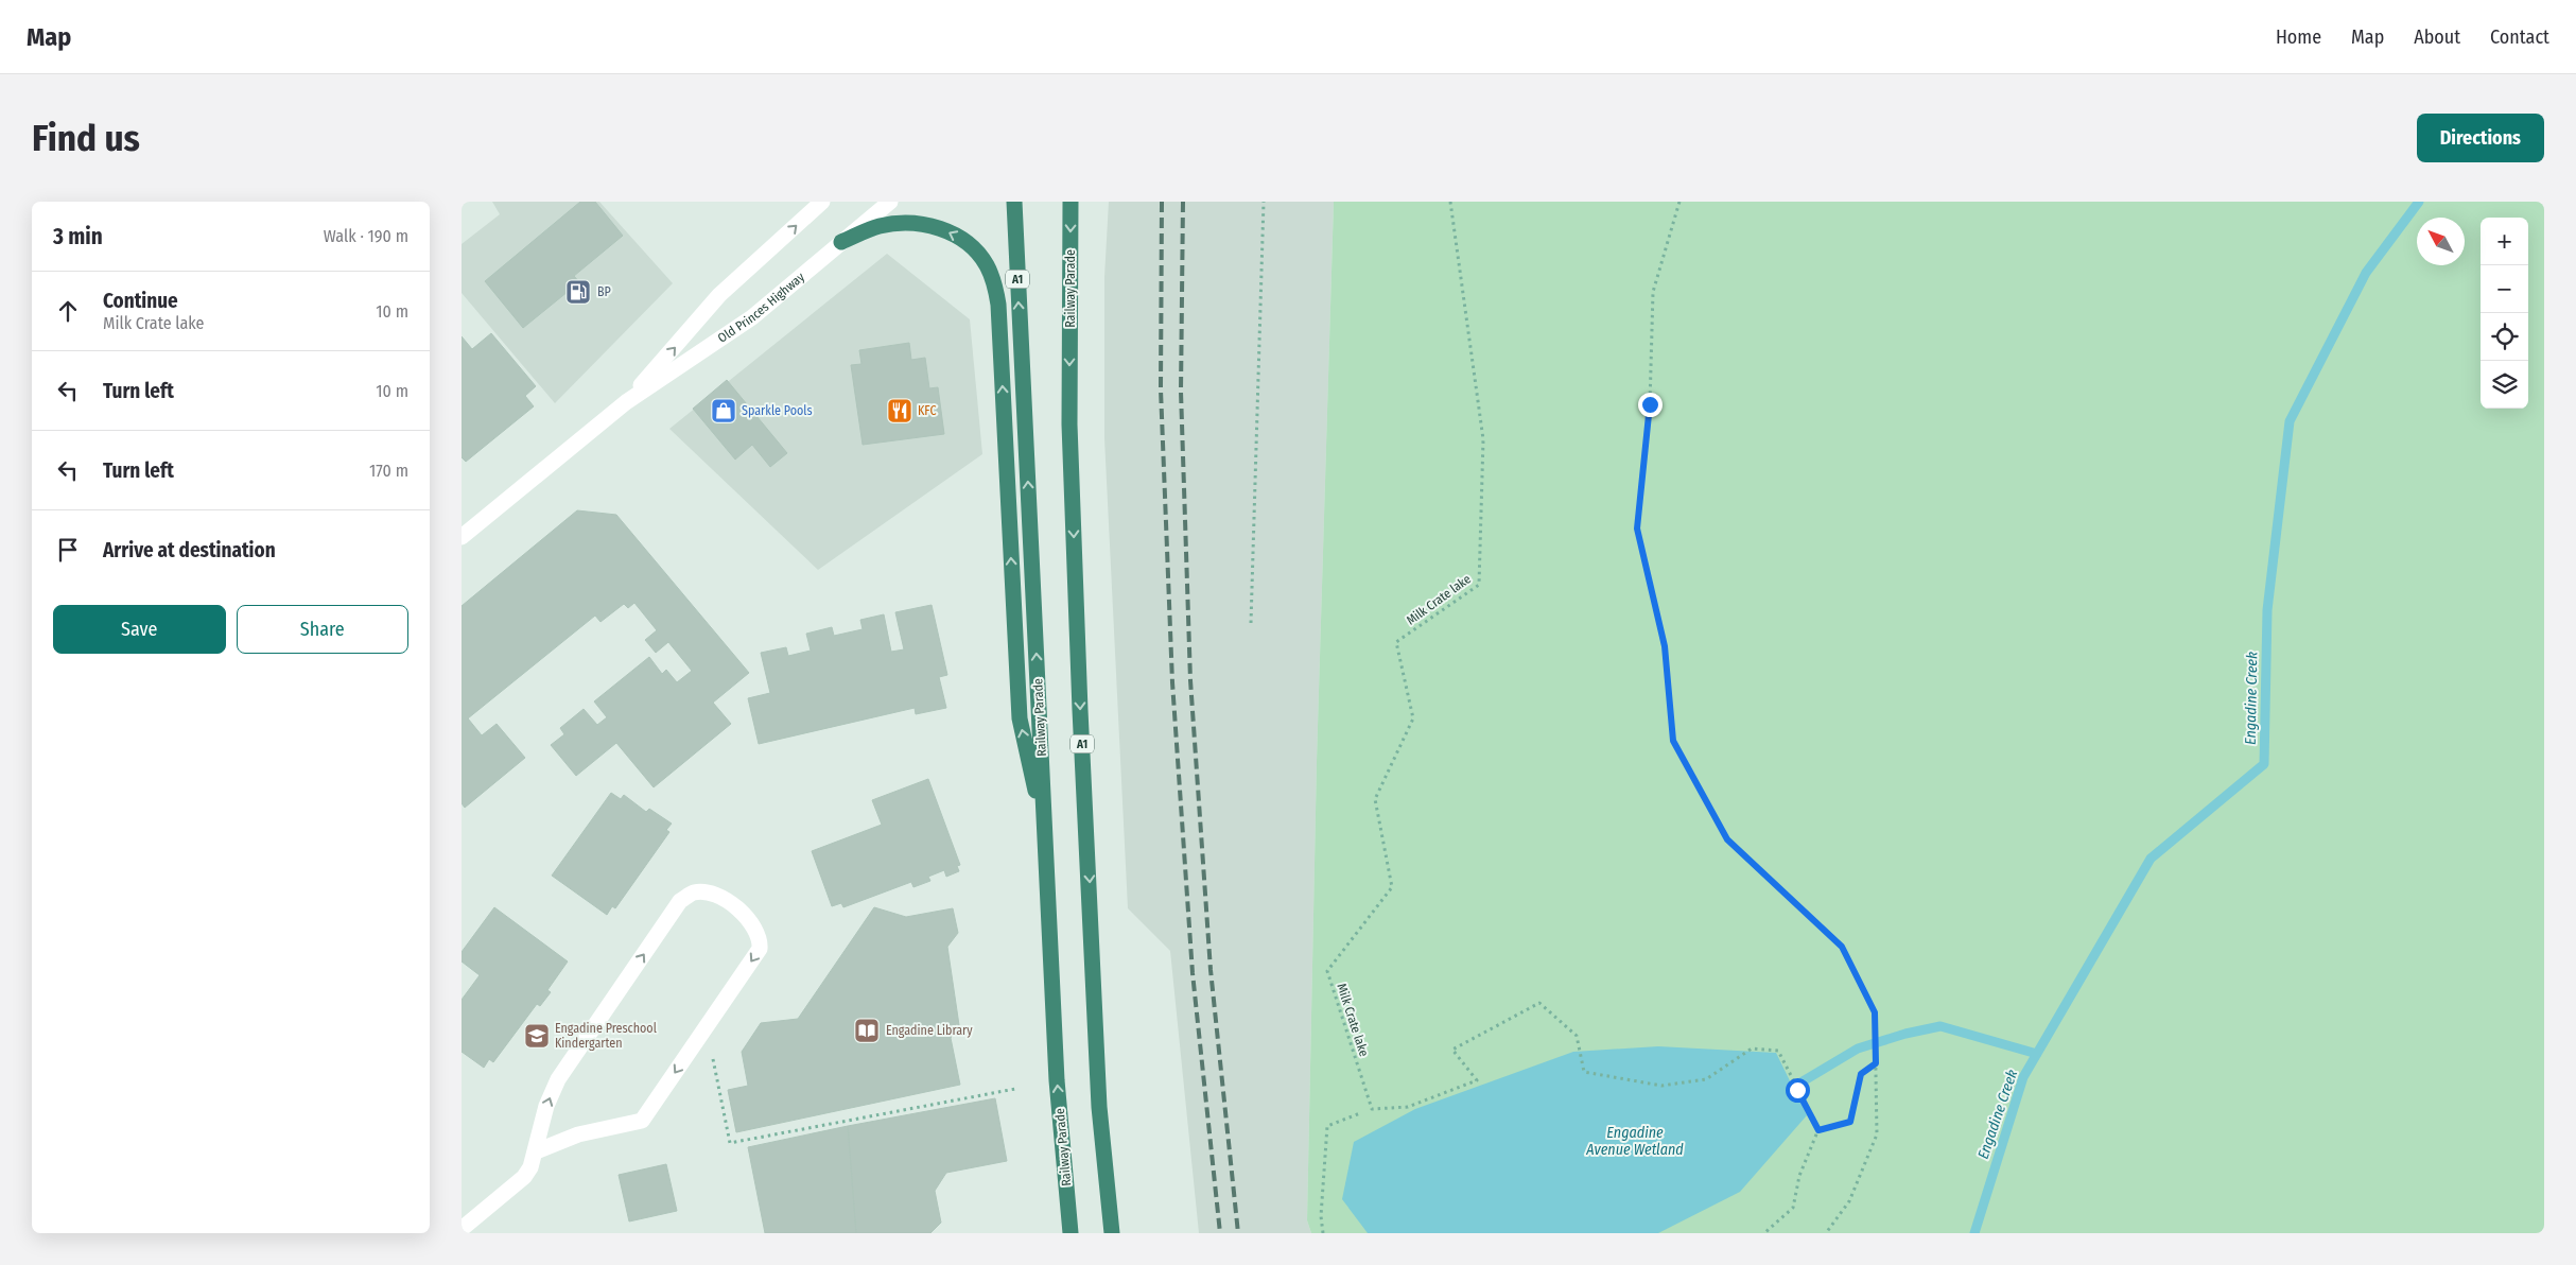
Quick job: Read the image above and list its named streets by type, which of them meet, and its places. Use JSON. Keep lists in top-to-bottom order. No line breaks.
{"streets":{"highway":["A1","Railway Parade"],"street":["Old Princes Highway"],"path":["Milk Crate lake"]},"water":["Engadine Creek","Engadine Avenue Wetland"],"places":{"fuel station":["BP"],"shop":["Sparkle Pools"],"restaurant":["KFC"],"library":["Engadine Library"],"school or university":["Engadine Preschool Kindergarten"]},"north":"top left","page":{"header":"Map","nav":["Home","Map","About","Contact"],"buttons":["Directions",["Save","Share"]],"title":"Find us","heading":["3 min","Walk · 190 m"],"map_buttons":["+","−"],"list":[["Continue","Milk Crate lake","10 m"],["Turn left","10 m"],["Turn left","170 m"],"Arrive at destination"]}}
